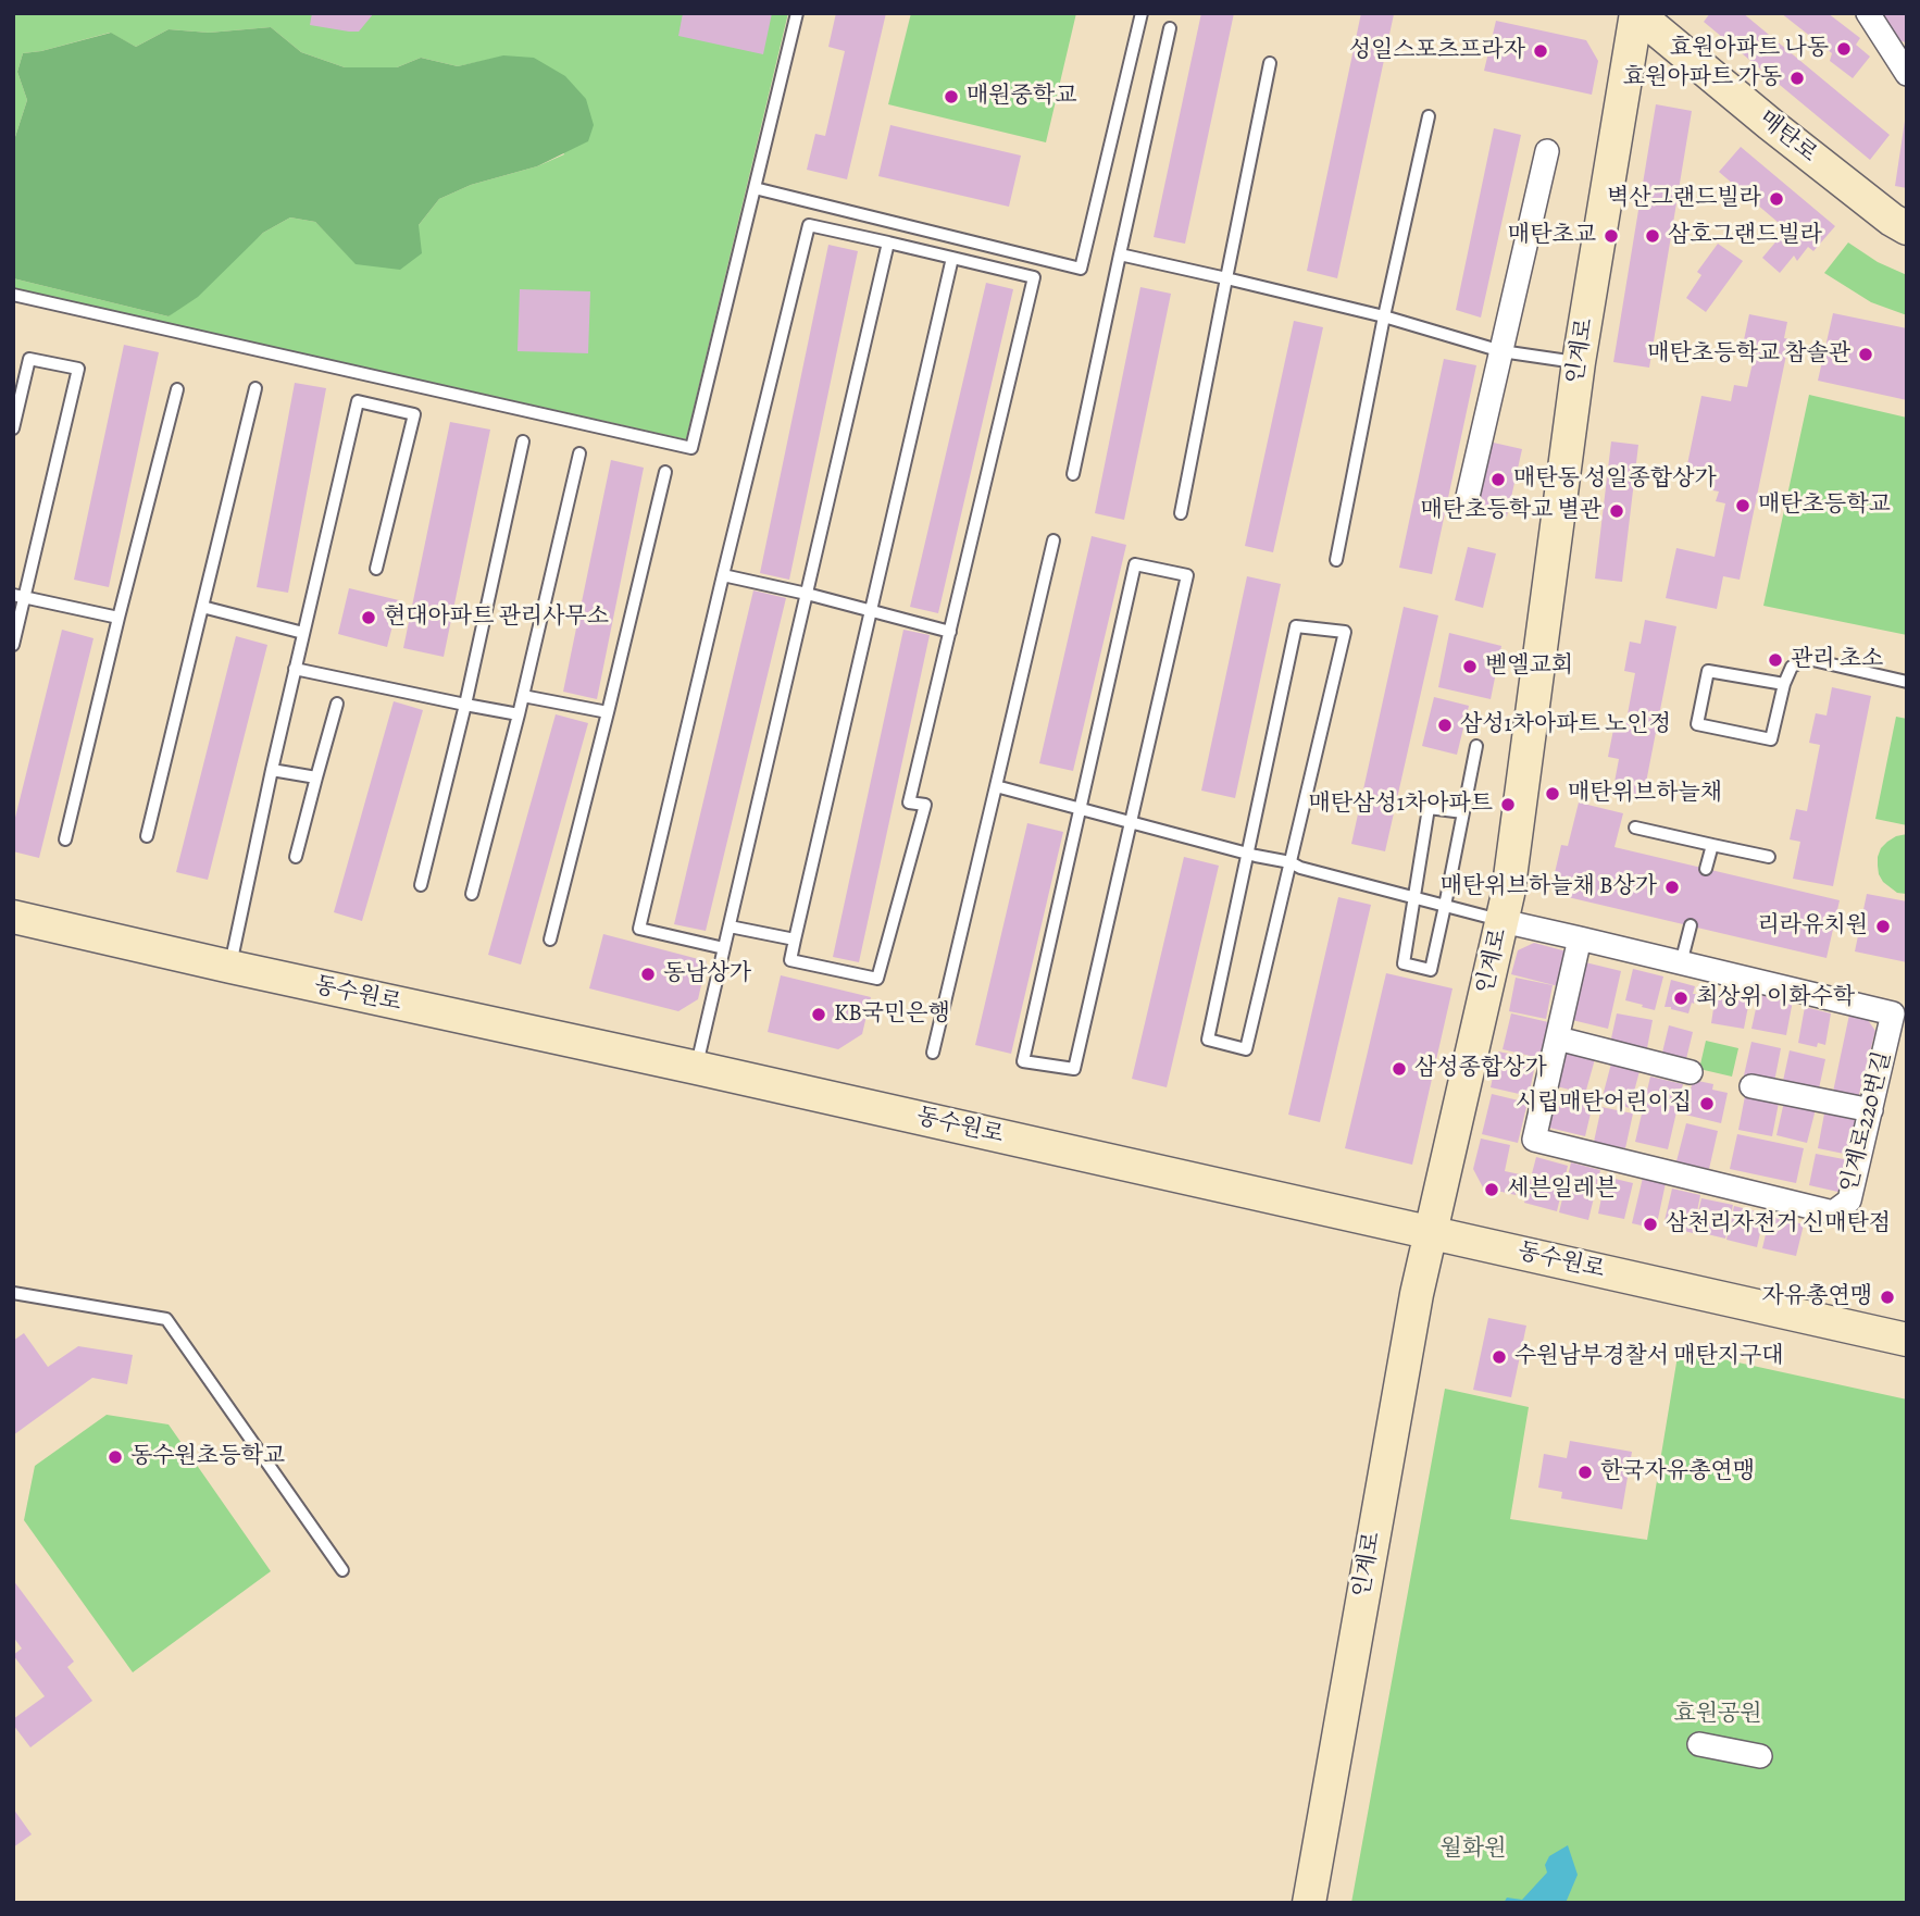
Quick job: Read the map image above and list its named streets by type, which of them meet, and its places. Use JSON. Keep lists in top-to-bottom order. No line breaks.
{"streets":{"street":["매탄로","인계로","동수원로","인계로220번길"]},"crossings":[["매탄로","인계로"],["인계로","동수원로"],["인계로","인계로220번길"]],"parks":["효원공원","월화원"],"places":["효원아파트 나동","성일스포츠프라자","효원아파트 가동","매원중학교","벽산그랜드빌라","매탄초교","삼호그랜드빌라","매탄초등학교 참솔관","매탄동 성일종합상가","매탄초등학교","매탄초등학교 별관","현대아파트 관리사무소","관리 초소","벧엘교회","삼성1차아파트 노인정","매탄위브하늘채","매탄삼성1차아파트","매탄위브하늘채 B상가","리라유치원","동남상가","최상위 이화수학","KB국민은행","삼성종합상가","시립매탄어린이집","세븐일레븐","삼천리자전거 신매탄점","자유총연맹","수원남부경찰서 매탄지구대","동수원초등학교","한국자유총연맹"]}
